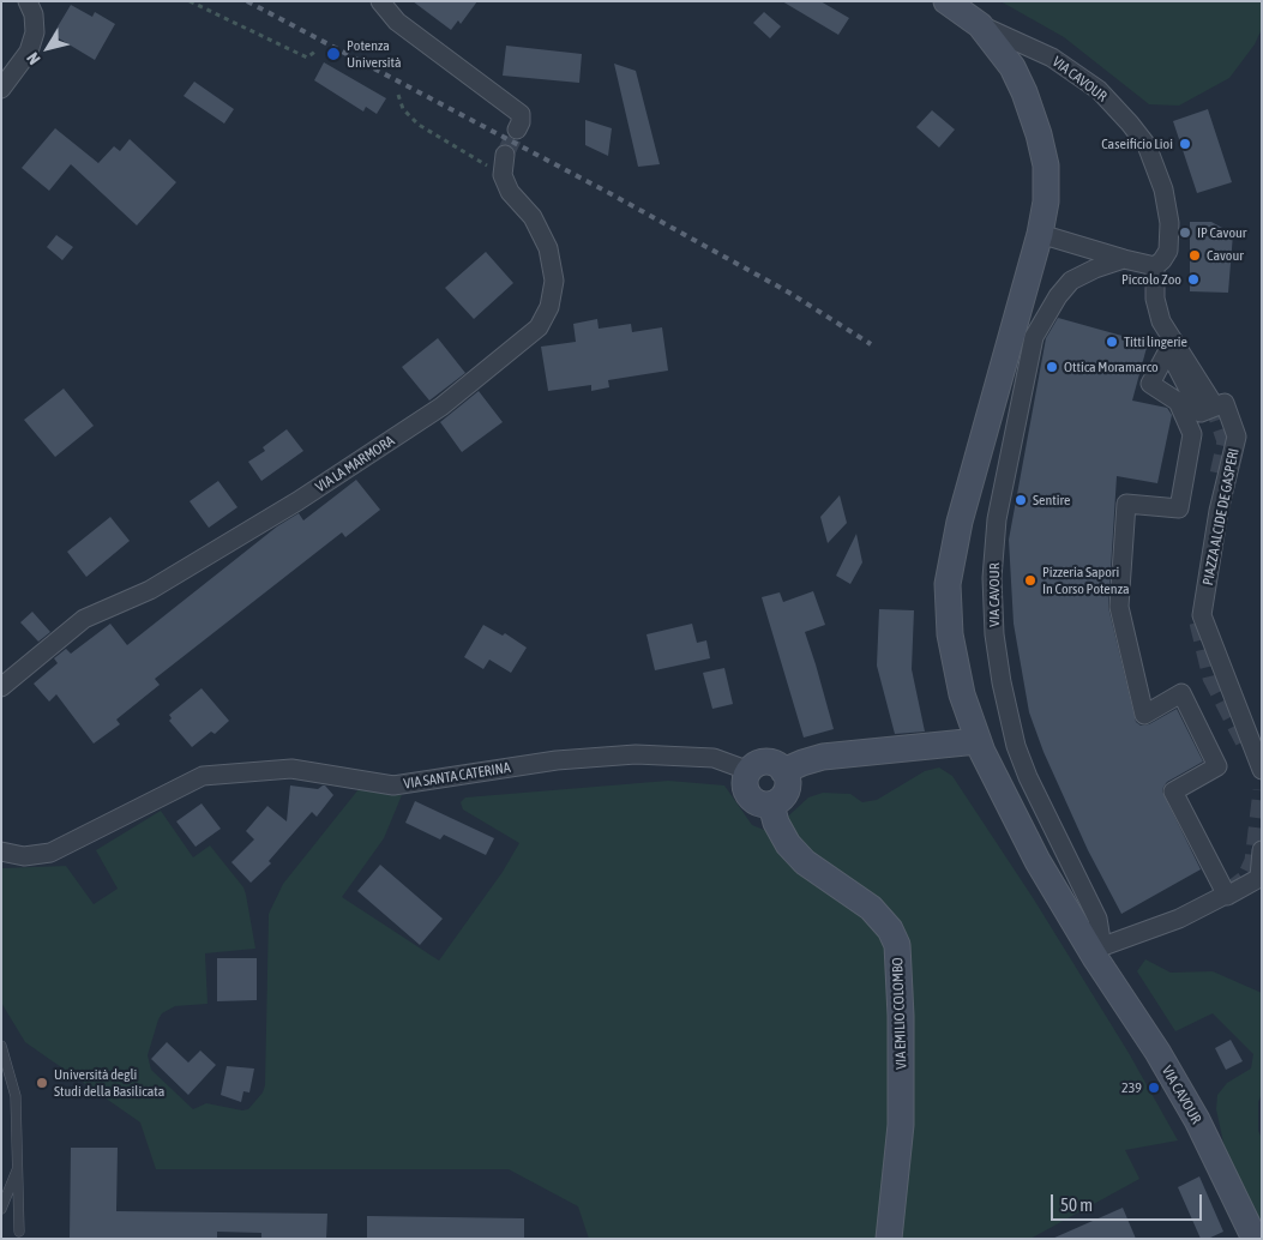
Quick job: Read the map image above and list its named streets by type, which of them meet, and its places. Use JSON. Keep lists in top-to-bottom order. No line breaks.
{"streets":{"main road":["VIA CAVOUR","VIA EMILIO COLOMBO"],"street":["VIA LA MARMORA","PIAZZA ALCIDE DE GASPERI","VIA SANTA CATERINA"]},"crossings":[["VIA SANTA CATERINA","VIA EMILIO COLOMBO"]],"places":["Potenza Università","Caseificio Lioi","IP Cavour","Cavour","Piccolo Zoo","Titti lingerie","Ottica Moramarco","Sentire","Pizzeria Sapori In Corso Potenza","Università degli Studi della Basilicata","239"],"scale_bar":"50 m","north":"bottom left"}
